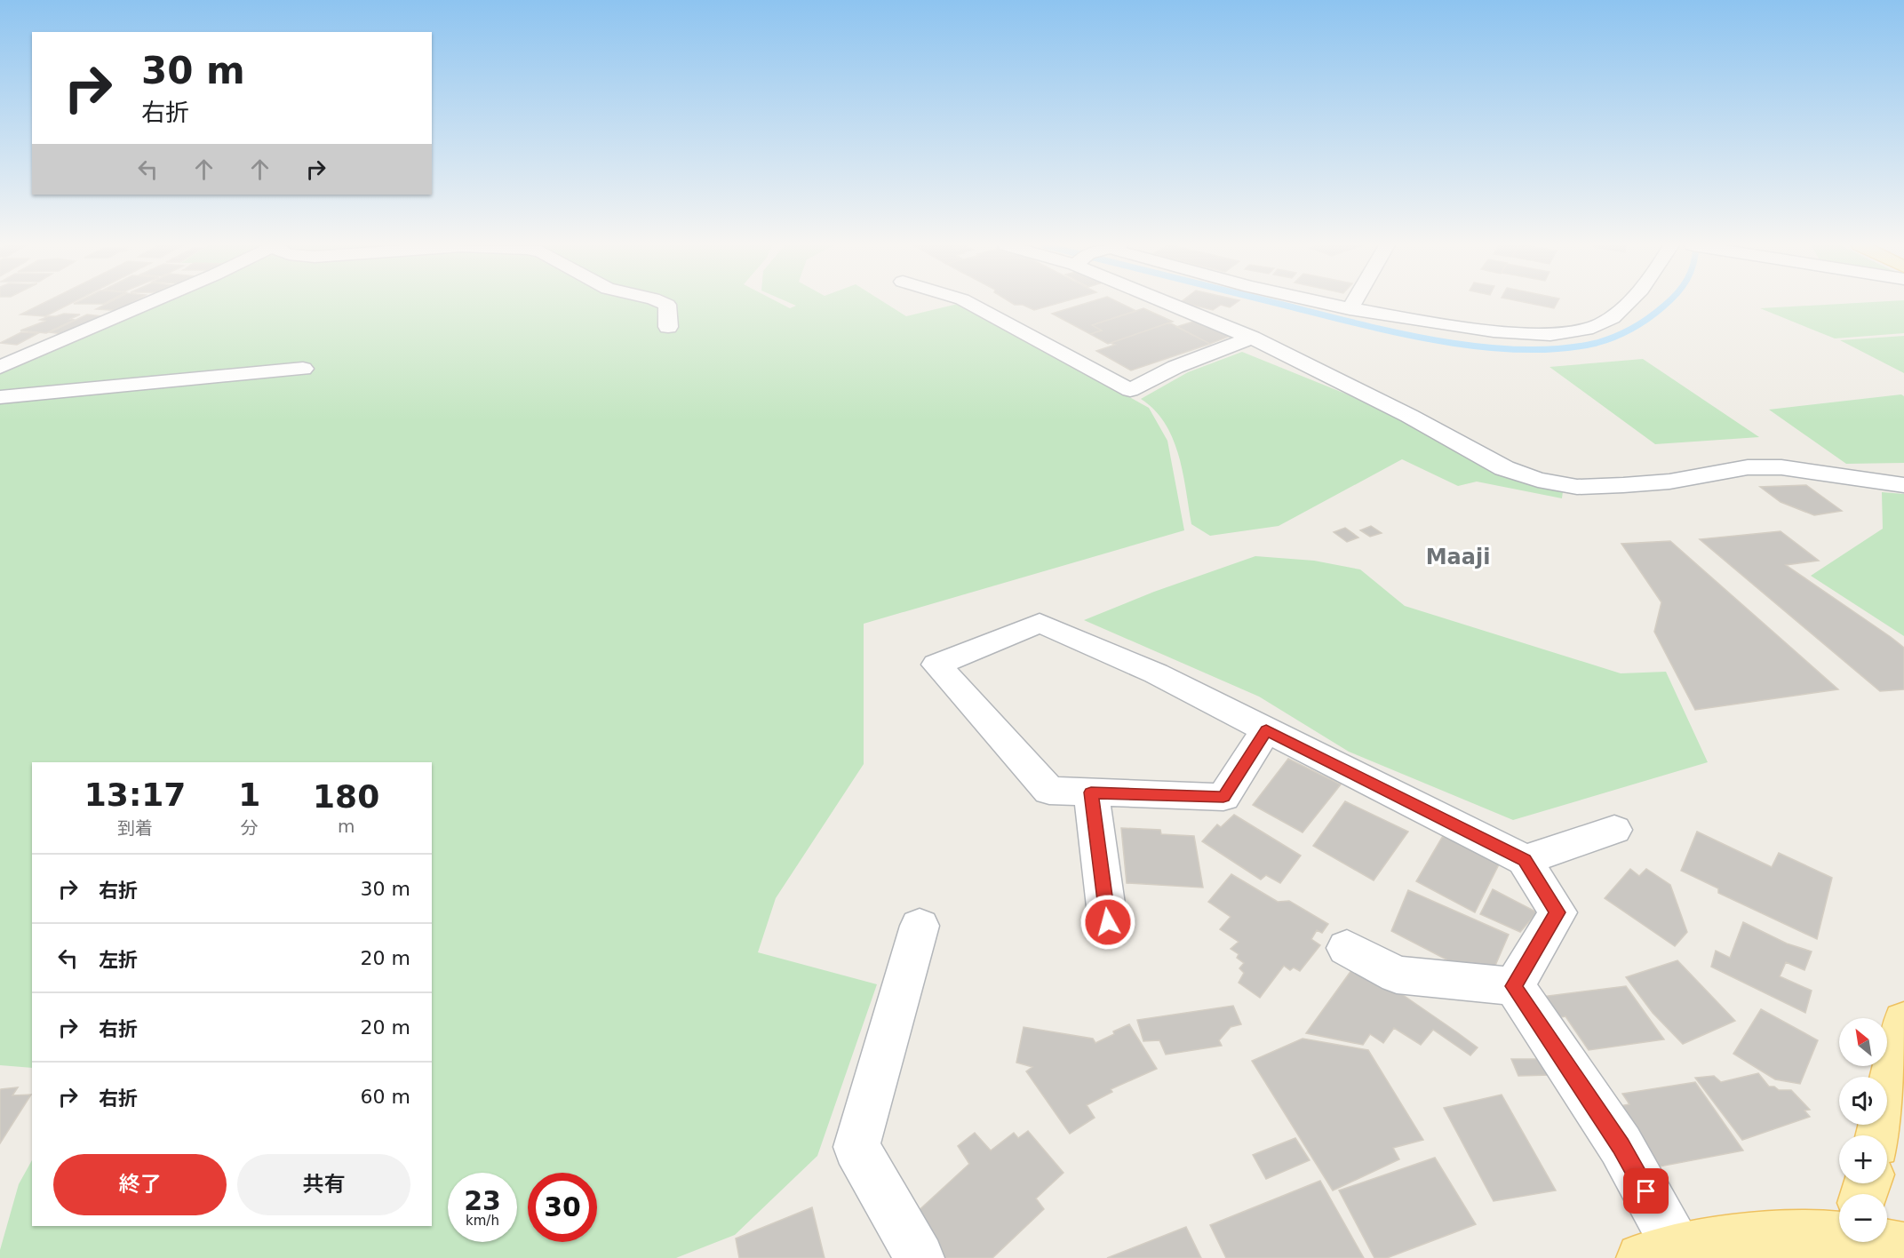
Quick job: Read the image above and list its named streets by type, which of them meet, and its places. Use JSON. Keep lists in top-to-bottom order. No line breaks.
{"districts":["Maaji"],"north":"top left","page":{"turn":["30 m","右折"],"eta":["13:17","到着","1","分","180","m"],"list":[{"name":"右折","value":"30 m"},{"name":"左折","value":"20 m"},{"name":"右折","value":"20 m"},{"name":"右折","value":"60 m"}],"map_buttons":["+","−"],"buttons":["終了","共有"],"speed":"23 km/h","limit":"30"}}
